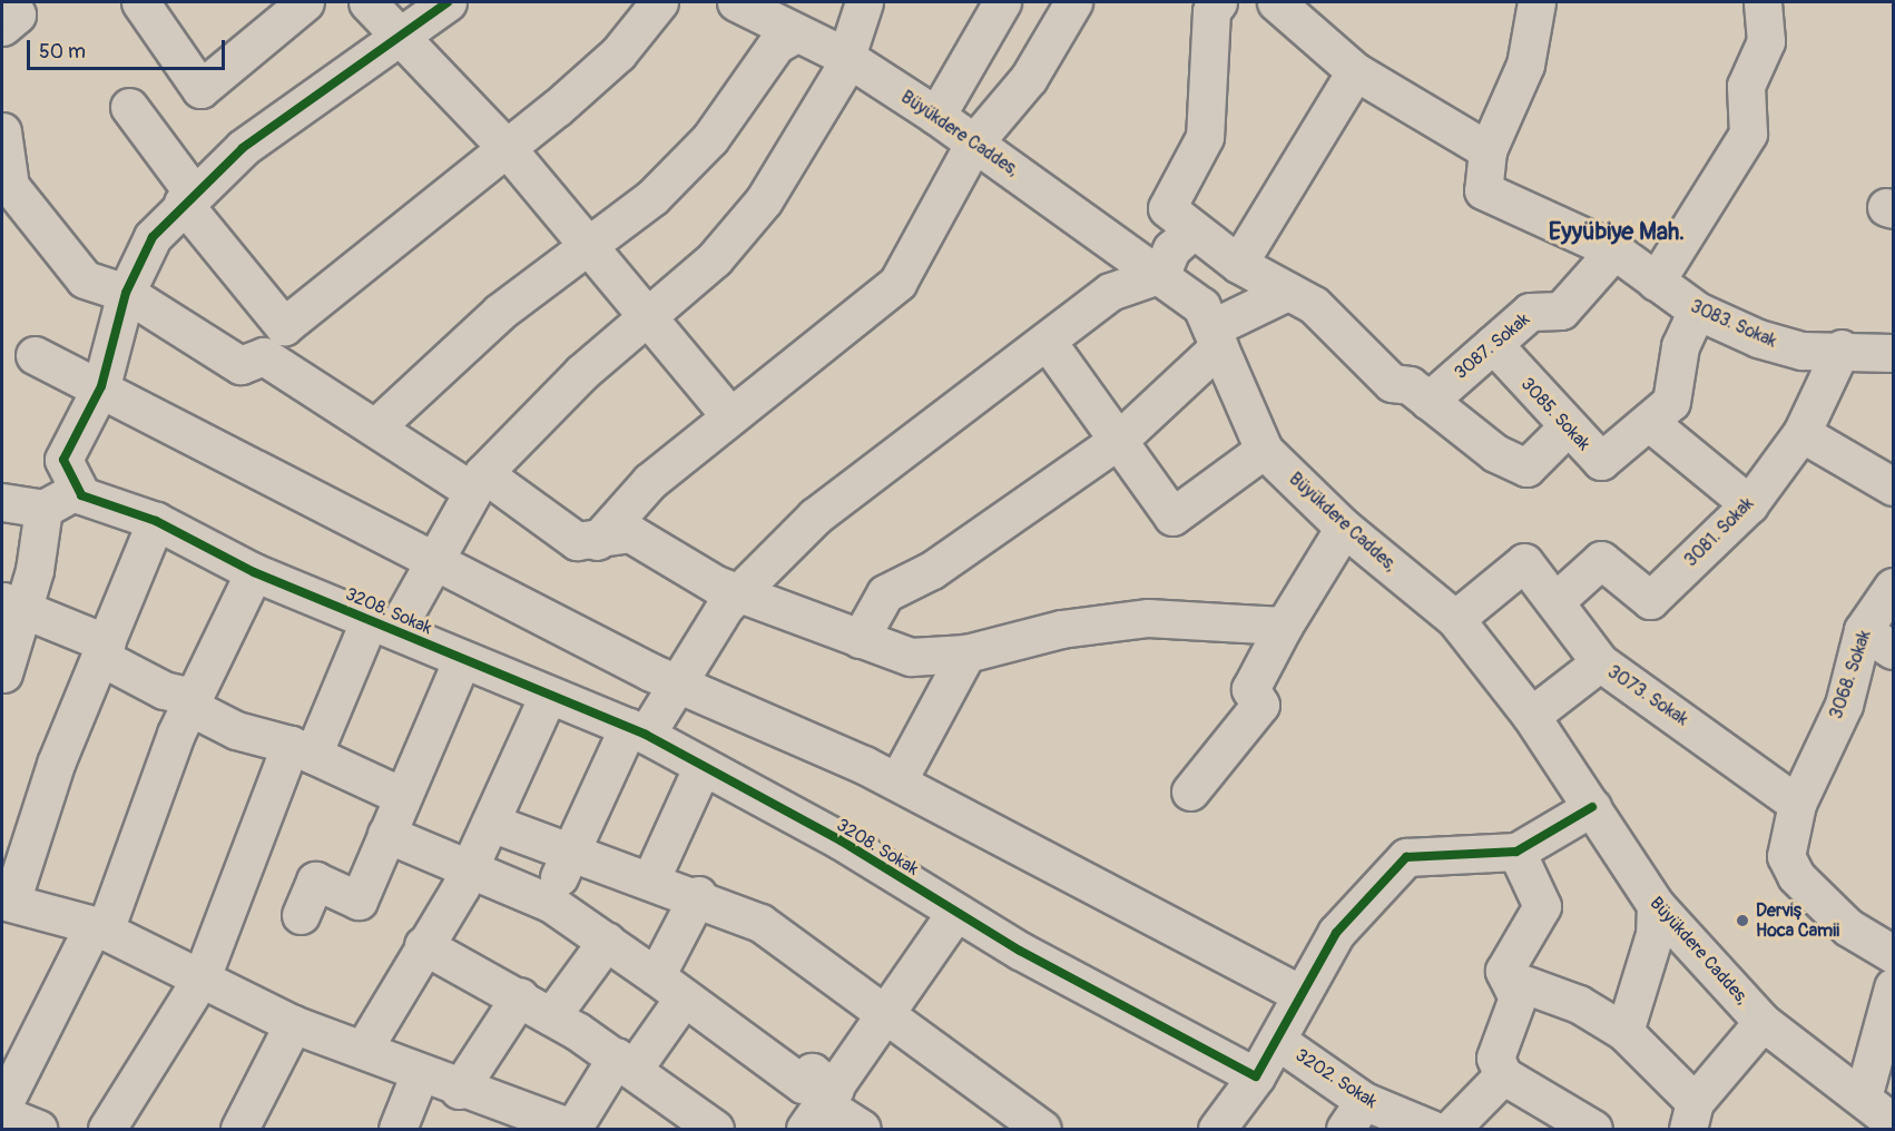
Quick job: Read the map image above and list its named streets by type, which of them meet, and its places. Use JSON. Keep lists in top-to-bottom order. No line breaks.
{"streets":{"street":["Büyükdere Caddes,","3083. Sokak","3087. Sokak","3085. Sokak","3081. Sokak","3208. Sokak","3068. Sokak","3073. Sokak","3202. Sokak"]},"crossings":[["Büyükdere Caddes,","3073. Sokak"],["3083. Sokak","3087. Sokak"],["3083. Sokak","3085. Sokak"],["3083. Sokak","3081. Sokak"],["3087. Sokak","3085. Sokak"],["3081. Sokak","3073. Sokak"],["3068. Sokak","3073. Sokak"]],"districts":["Eyyübiye Mah."],"places":["Derviş Hoca Camii"],"scale_bar":"50 m"}
